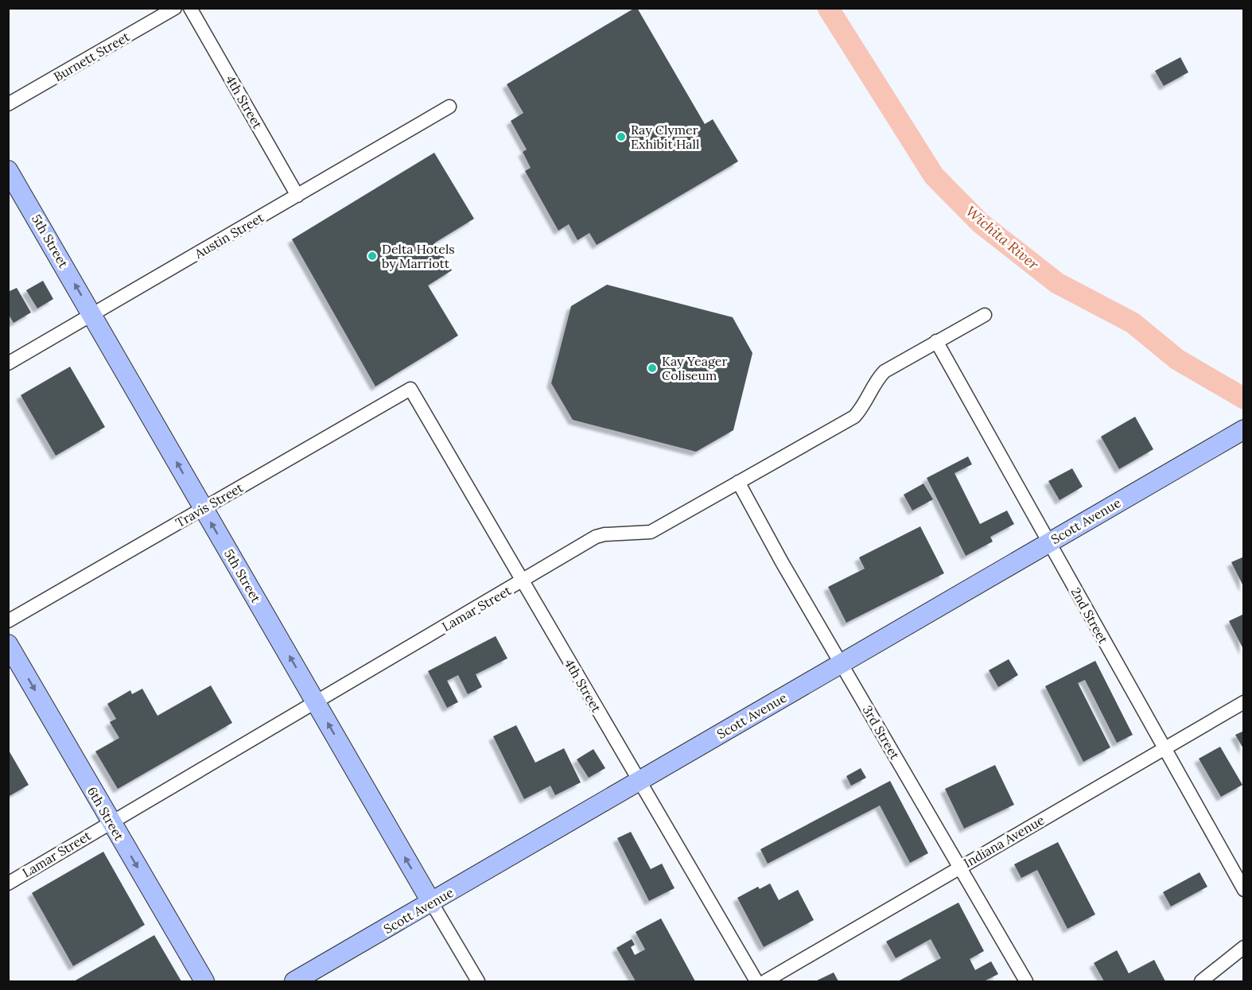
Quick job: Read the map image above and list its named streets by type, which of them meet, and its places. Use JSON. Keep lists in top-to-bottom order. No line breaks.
{"streets":{"main road":["5th Street","Scott Avenue","6th Street"],"street":["Burnett Street","4th Street","Austin Street","Travis Street","Lamar Street","2nd Street","3rd Street","Indiana Avenue"]},"crossings":[["4th Street","Austin Street"],["4th Street","Travis Street"],["4th Street","Scott Avenue"],["4th Street","Lamar Street"],["Austin Street","5th Street"],["5th Street","Travis Street"],["5th Street","Scott Avenue"],["5th Street","Lamar Street"],["Scott Avenue","2nd Street"],["Scott Avenue","3rd Street"],["Lamar Street","2nd Street"],["Lamar Street","3rd Street"],["Lamar Street","6th Street"],["2nd Street","Indiana Avenue"],["3rd Street","Indiana Avenue"]],"one_way":["5th Street","6th Street"],"water":["Wichita River"],"places":["Ray Clymer Exhibit Hall","Delta Hotels by Marriott","Kay Yeager Coliseum"]}
